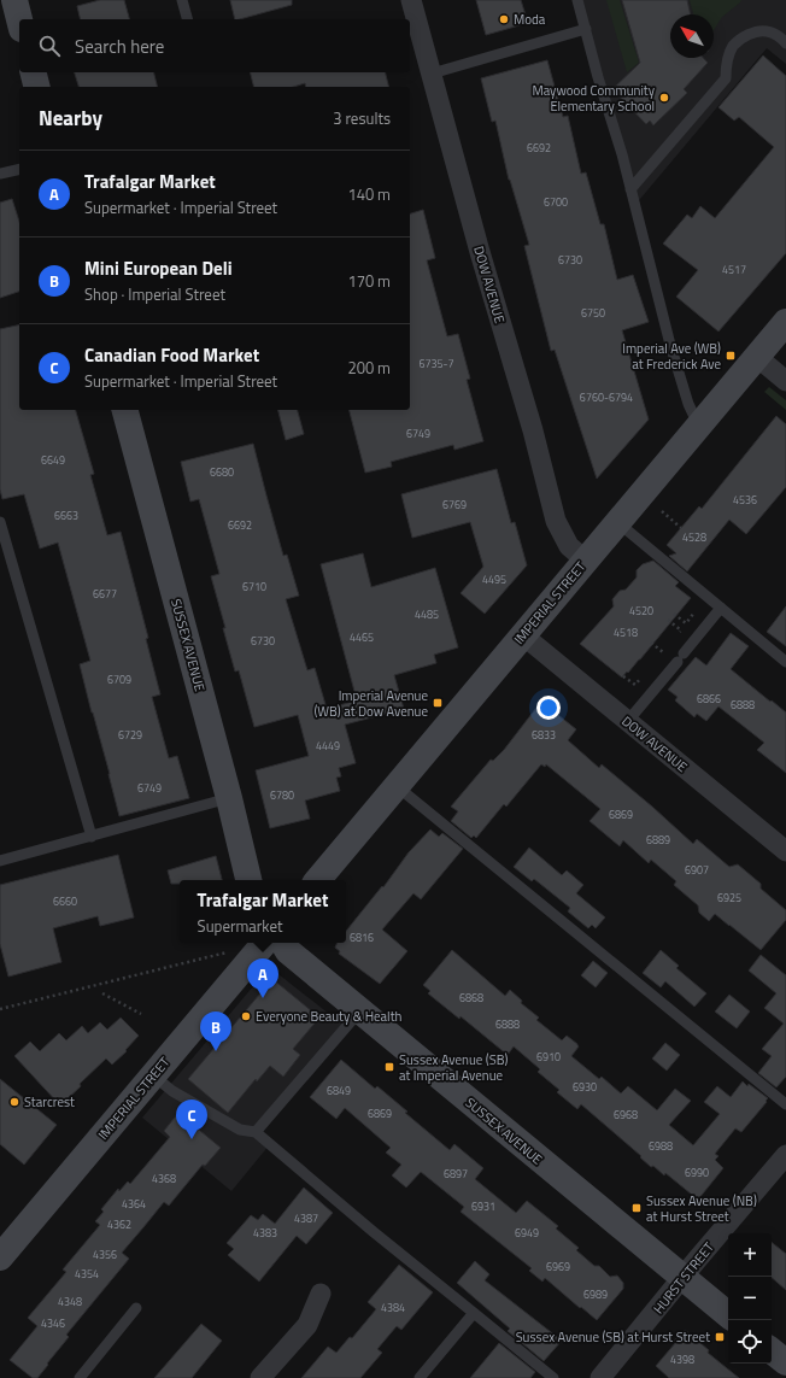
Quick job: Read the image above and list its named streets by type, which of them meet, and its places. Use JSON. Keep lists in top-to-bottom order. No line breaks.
{"streets":{"street":["DOW AVENUE","IMPERIAL STREET","SUSSEX AVENUE","HURST STREET"]},"crossings":[["DOW AVENUE","IMPERIAL STREET"],["SUSSEX AVENUE","HURST STREET"]],"places":{"other":["Moda","Maywood Community Elementary School","Everyone Beauty & Health","Starcrest"],"transit":["Imperial Ave (WB) at Frederick Ave","Imperial Avenue (WB) at Dow Avenue","Sussex Avenue (SB) at Imperial Avenue","Sussex Avenue (NB) at Hurst Street","Sussex Avenue (SB) at Hurst Street"]},"house_numbers":["6692","6700","6730","4517","6750","6735-7","6760-6794","6749","6649","6680","4536","6769","6663","6692","4528","4495","6710","6677","4520","4485","4518","4465","6730","6709","6866","6888","6729","6833","4449","6749","6780","6869","6889","6907","6925","6660","6816","6868","6888","6910","6930","6849","6869","6968","6988","6990","6897","4368","4364","6931","4387","4362","4383","6949","4356","6969","4354","6989","4348","4384","4346","4398"],"north":"top left","page":{"search":"Search here","heading":["Nearby","3 results"],"list":[{"mark":"A","name":"Trafalgar Market","note":"Supermarket · Imperial Street","value":"140 m"},{"mark":"B","name":"Mini European Deli","note":"Shop · Imperial Street","value":"170 m"},{"mark":"C","name":"Canadian Food Market","note":"Supermarket · Imperial Street","value":"200 m"}],"popup":["Trafalgar Market","Supermarket"],"pins":["A","B","C"],"map_buttons":["+","−"]}}
